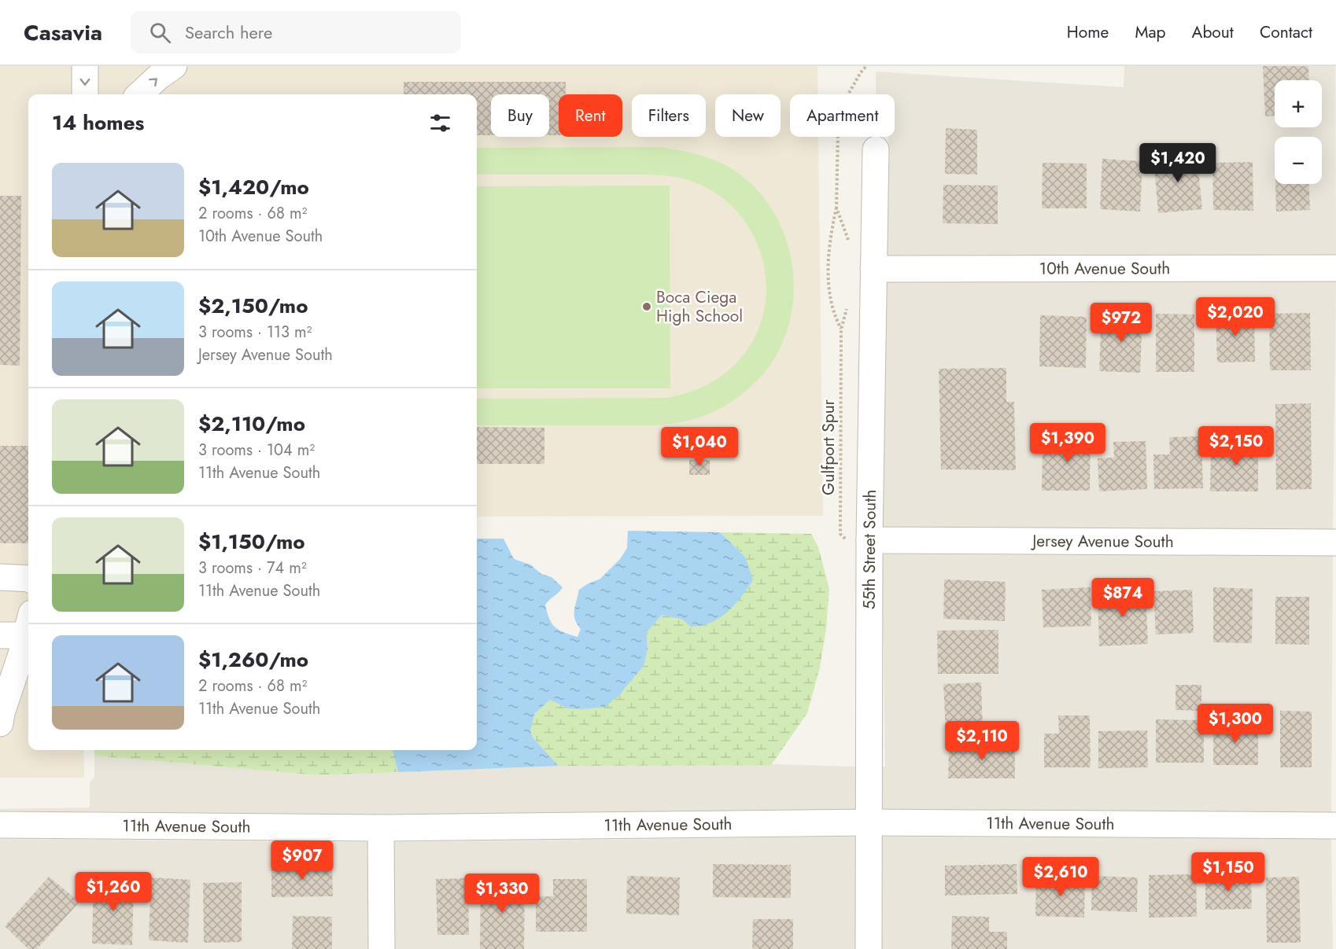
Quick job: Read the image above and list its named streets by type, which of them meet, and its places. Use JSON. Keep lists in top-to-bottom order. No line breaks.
{"streets":{"street":["10th Avenue South","Jersey Avenue South","55th Street South","11th Avenue South"],"path":["Gulfport Spur"]},"crossings":[["10th Avenue South","55th Street South"],["Gulfport Spur","Jersey Avenue South"],["Gulfport Spur","55th Street South"],["Jersey Avenue South","55th Street South"],["55th Street South","11th Avenue South"]],"places":["Boca Ciega High School"],"page":{"header":"Casavia","search":"Search here","nav":["Home","Map","About","Contact"],"map_buttons":["+","−"],"chip":["Buy","Rent","Filters","New","Apartment"],"heading":"14 homes","price":["$1,420","$2,020","$972","$1,390","$2,150","$1,040","$874","$1,300","$2,110","$907","$1,150","$2,610","$1,260","$1,330"],"list":[{"name":"$1,420/mo","note":"2 rooms · 68 m² · 10th Avenue South"},{"name":"$2,150/mo","note":"3 rooms · 113 m² · Jersey Avenue South"},{"name":"$2,110/mo","note":"3 rooms · 104 m² · 11th Avenue South"},{"name":"$1,150/mo","note":"3 rooms · 74 m² · 11th Avenue South"},{"name":"$1,260/mo","note":"2 rooms · 68 m² · 11th Avenue South"}]}}
